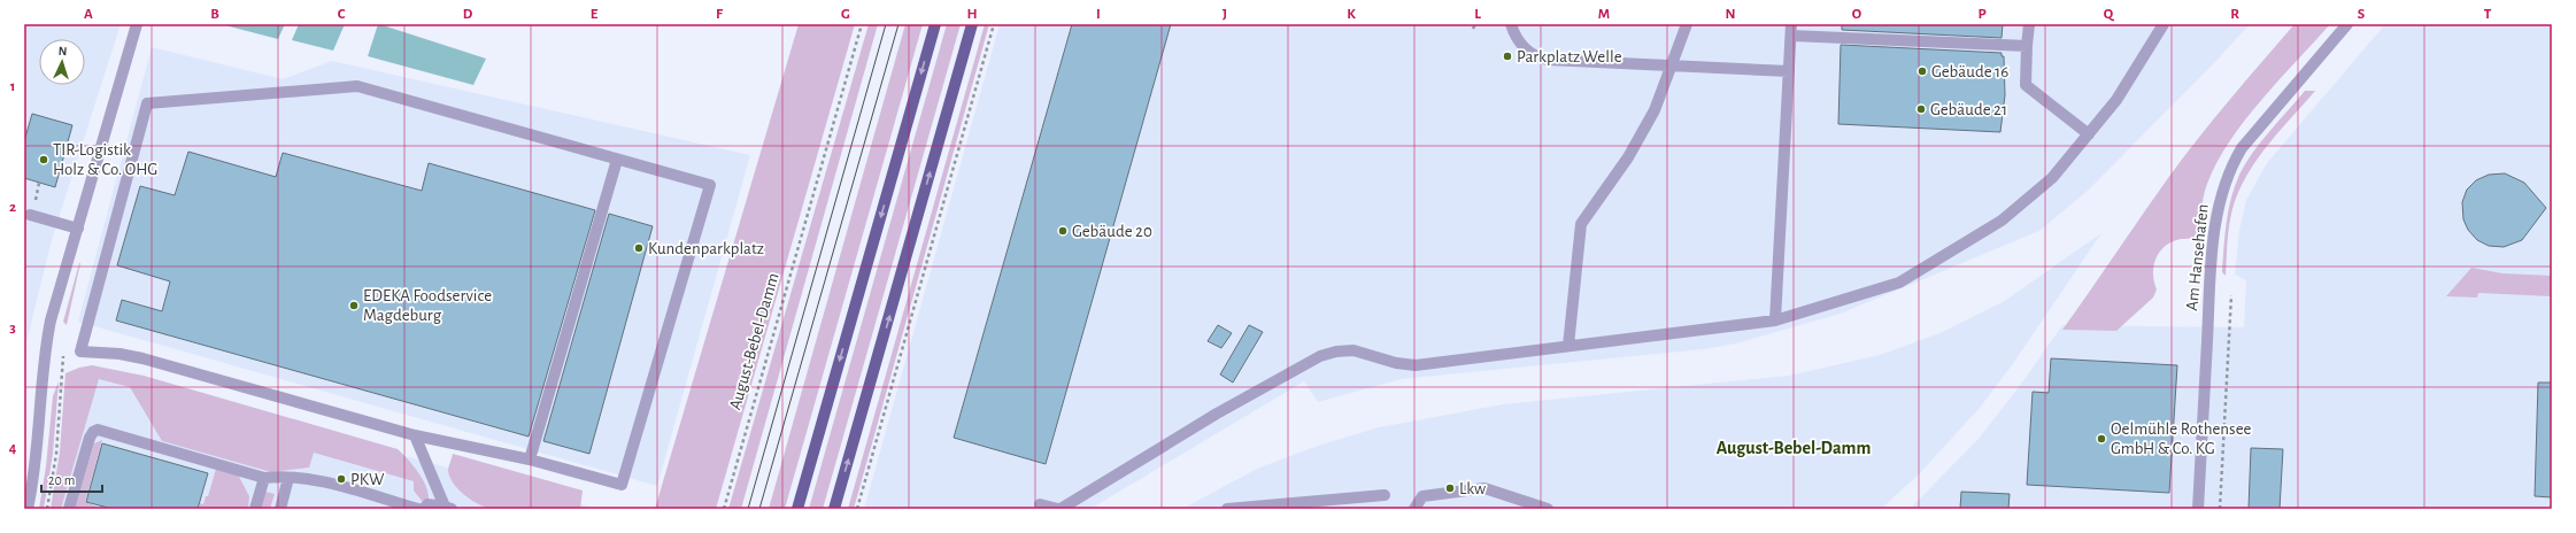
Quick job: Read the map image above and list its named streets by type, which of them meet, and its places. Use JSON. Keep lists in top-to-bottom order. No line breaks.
{"streets":{"street":["Am Hansehafen"],"path":["August-Bebel-Damm"]},"districts":["August-Bebel-Damm"],"places":["Parkplatz Welle","Gebäude 16","Gebäude 21","TIR-Logistik Holz & Co. OHG","Gebäude 20","Kundenparkplatz","EDEKA Foodservice Magdeburg","Oelmühle Rothensee GmbH & Co. KG","PKW","Lkw"],"scale_bar":"20 m","north":"top","grid":{"columns":["A","B","C","D","E","F","G","H","I","J","K","L","M","N","O","P","Q","R","S","T"],"rows":["1","2","3","4"]}}
